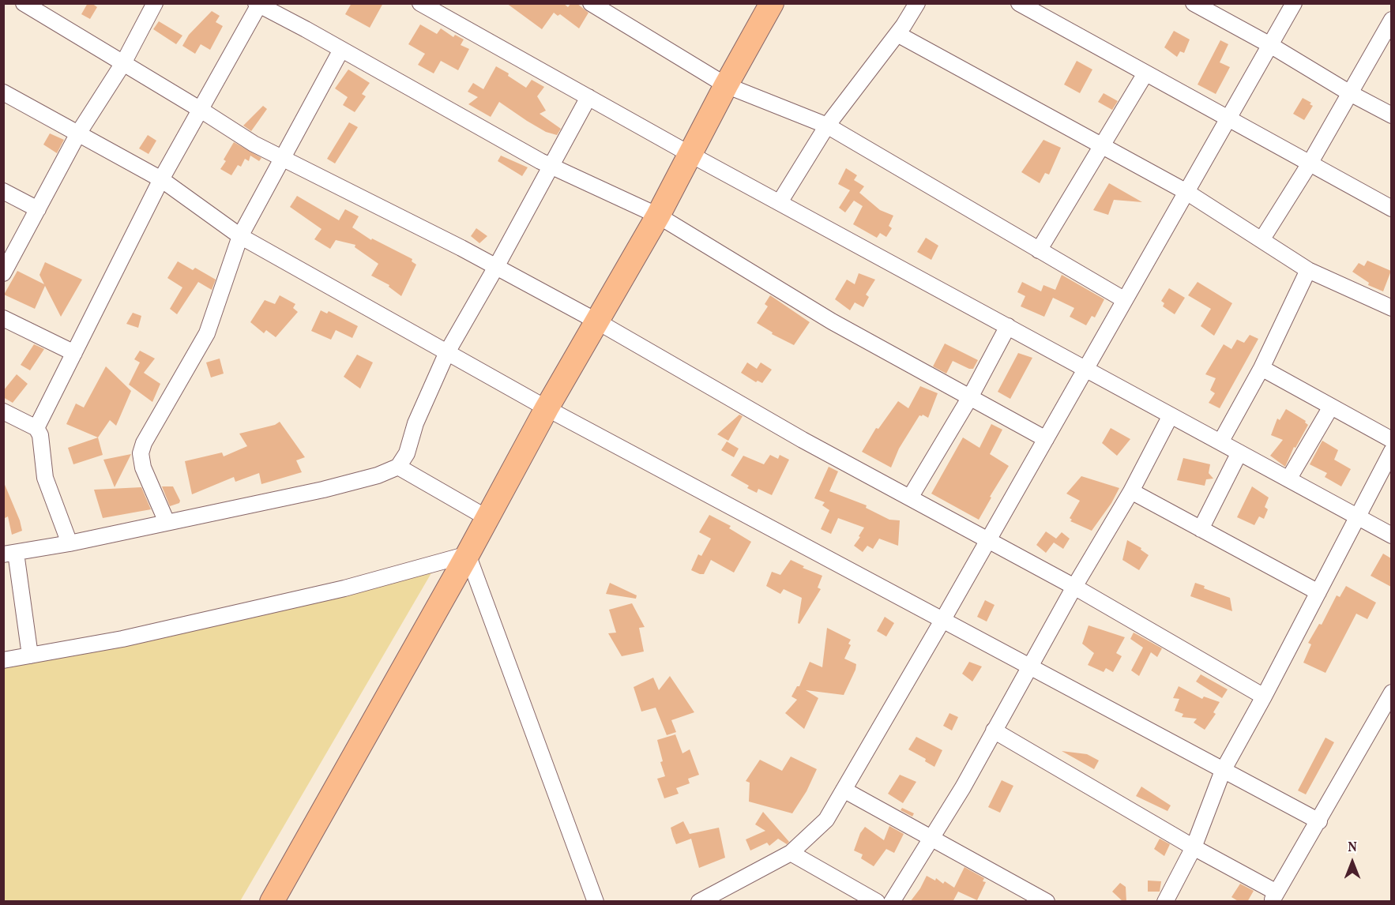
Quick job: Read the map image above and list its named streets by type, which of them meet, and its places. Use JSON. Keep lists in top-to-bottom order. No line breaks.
{"north":"top"}
